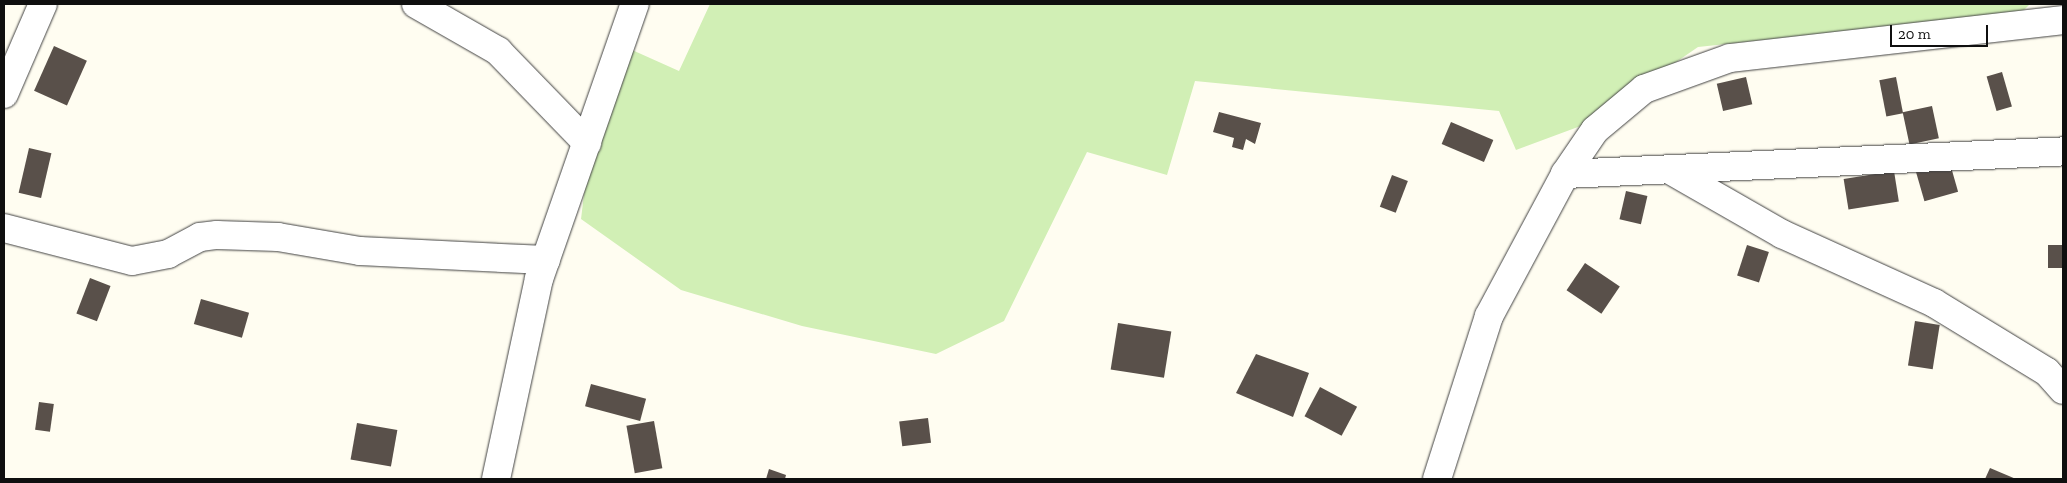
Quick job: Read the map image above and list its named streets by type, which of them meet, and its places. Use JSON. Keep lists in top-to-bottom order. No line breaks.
{"scale_bar":"20 m"}
